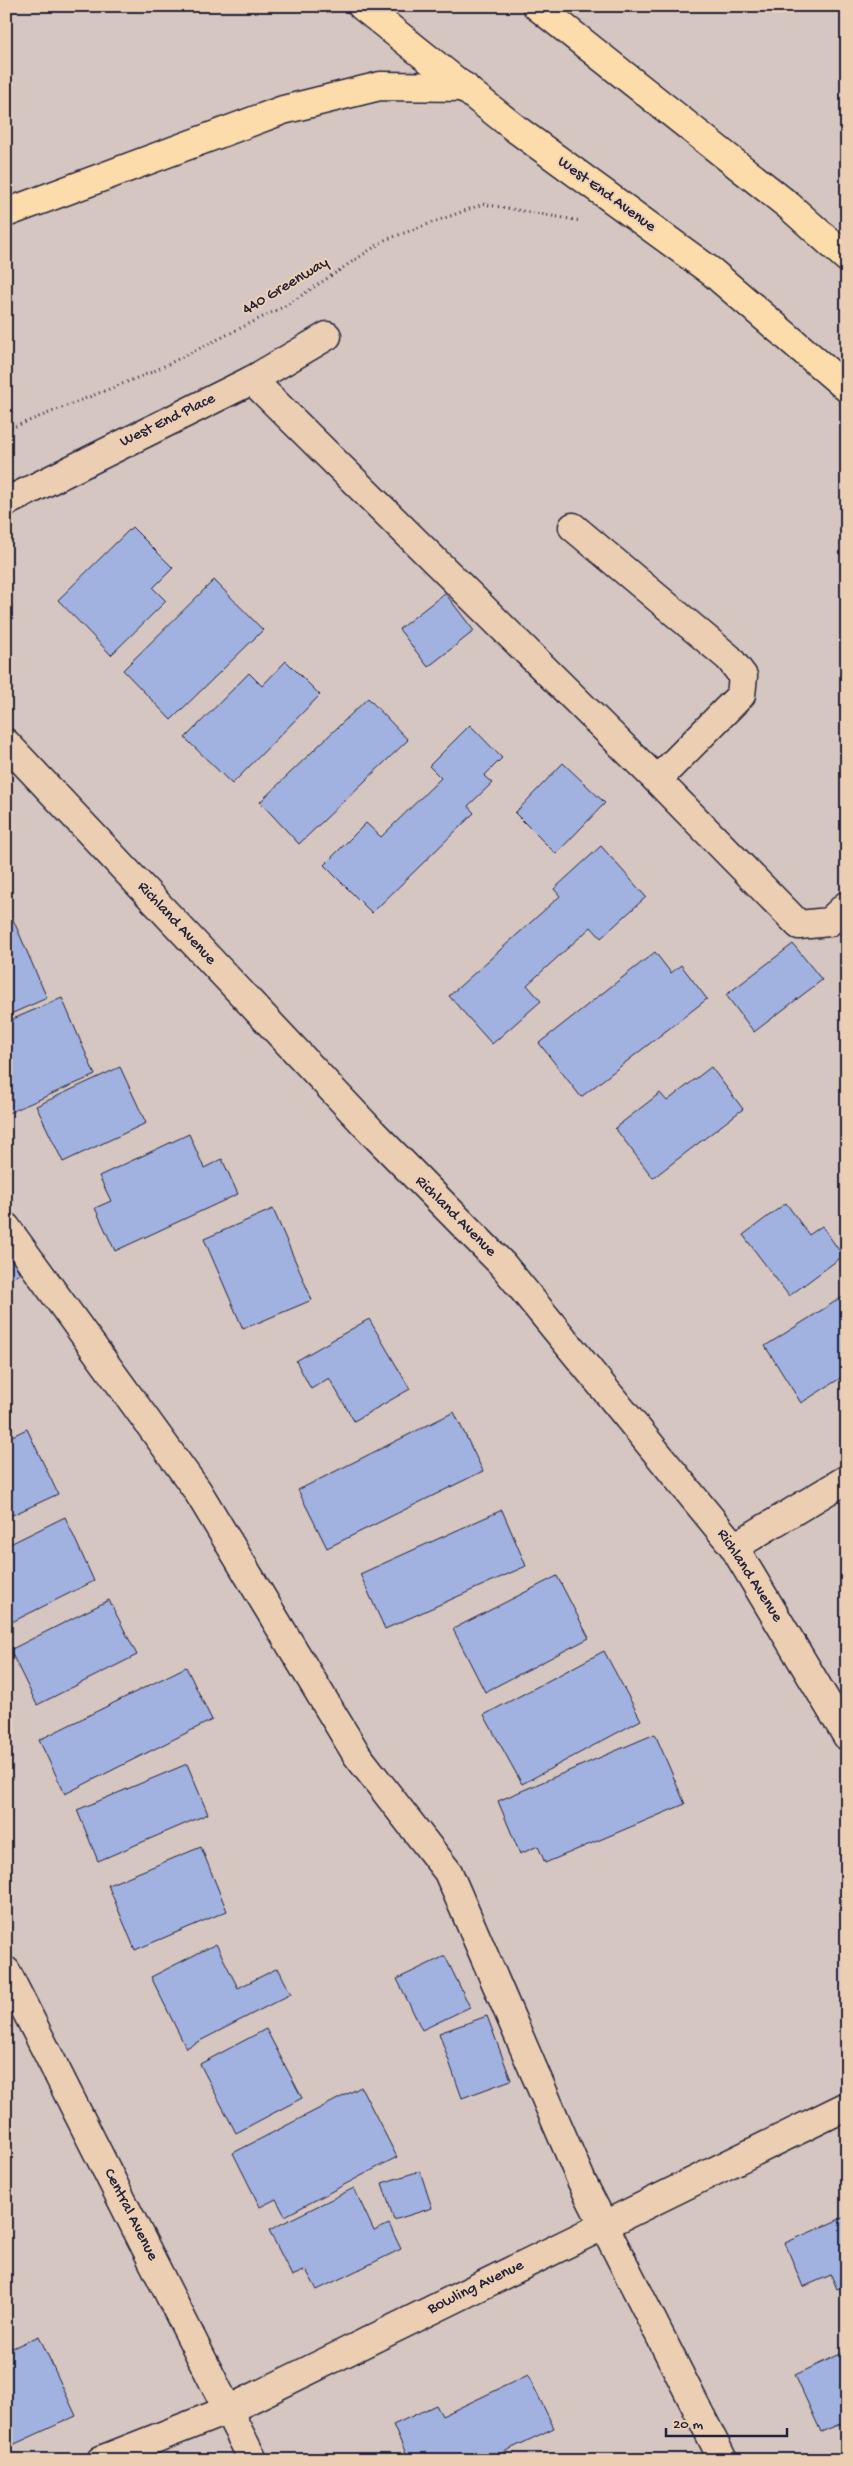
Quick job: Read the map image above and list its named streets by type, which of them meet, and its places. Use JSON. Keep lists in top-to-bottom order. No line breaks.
{"streets":{"main road":["West End Avenue"],"street":["West End Place","Richland Avenue","Central Avenue","Bowling Avenue"],"path":["440 Greenway"]},"crossings":[["Central Avenue","Bowling Avenue"]],"scale_bar":"20 m"}
